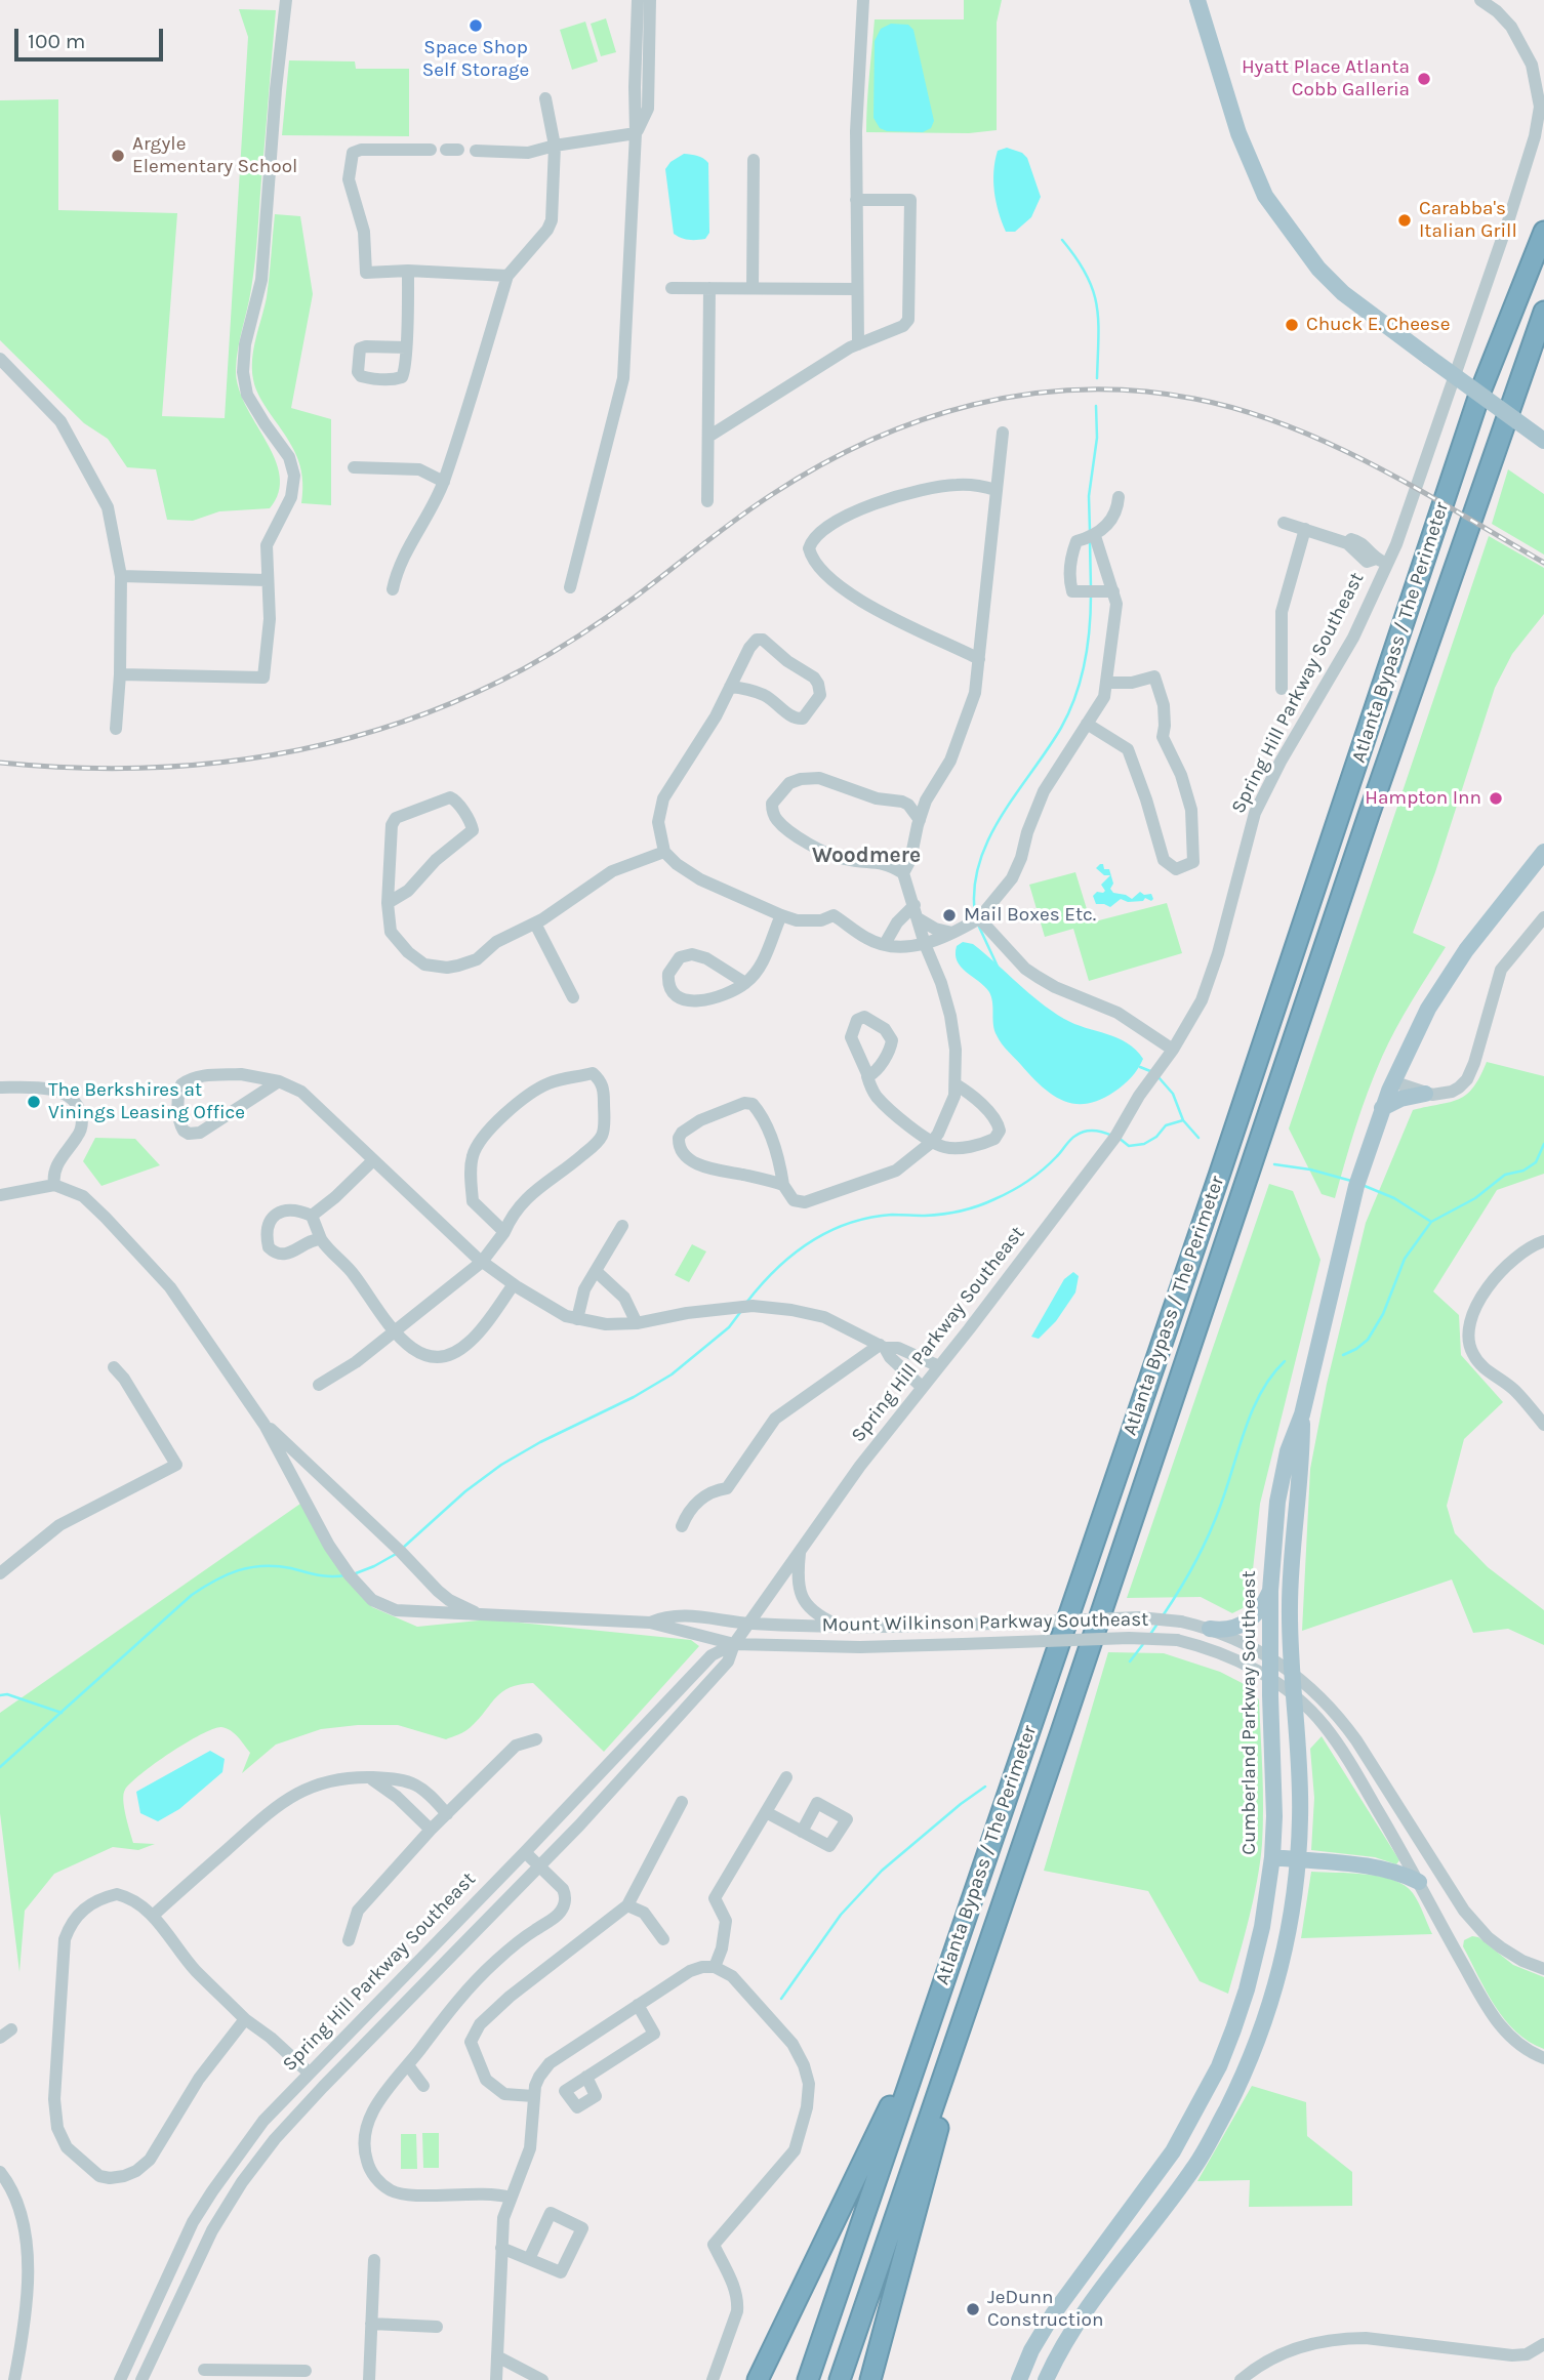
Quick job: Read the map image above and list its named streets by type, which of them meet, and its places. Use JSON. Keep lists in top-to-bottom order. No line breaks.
{"streets":{"highway":["Atlanta Bypass / The Perimeter"],"main road":["Cumberland Parkway Southeast"],"street":["Spring Hill Parkway Southeast","Mount Wilkinson Parkway Southeast"]},"crossings":[["Spring Hill Parkway Southeast","Mount Wilkinson Parkway Southeast"],["Mount Wilkinson Parkway Southeast","Cumberland Parkway Southeast"]],"districts":["Woodmere"],"places":["Space Shop Self Storage","Hyatt Place Atlanta Cobb Galleria","Argyle Elementary School","Carabba's Italian Grill","Chuck E. Cheese","Hampton Inn","Mail Boxes Etc.","The Berkshires at Vinings Leasing Office","JeDunn Construction"],"scale_bar":"100 m"}
